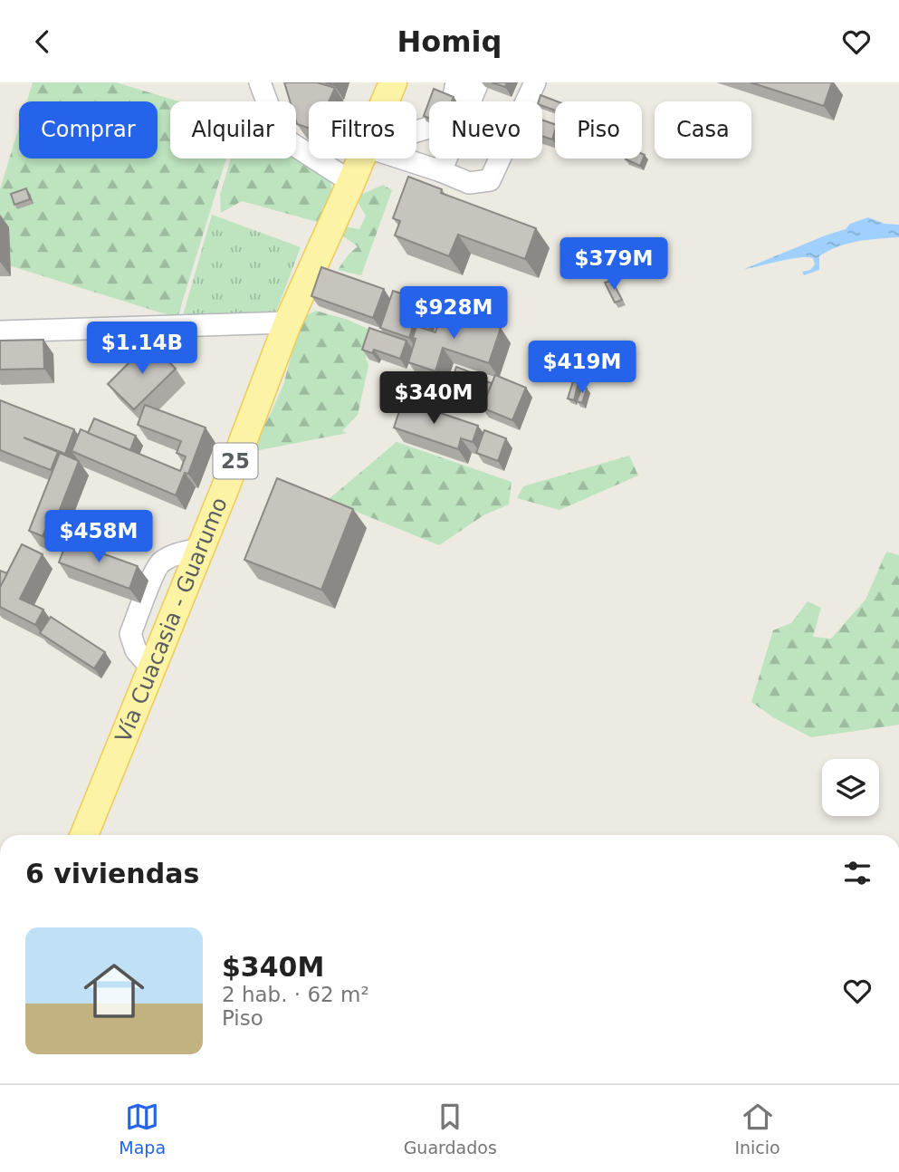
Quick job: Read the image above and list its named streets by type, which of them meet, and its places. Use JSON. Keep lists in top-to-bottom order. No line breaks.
{"streets":{"main road":["25","Vía Cuacasia - Guarumo"]},"page":{"header":"Homiq","chip":["Comprar","Alquilar","Filtros","Nuevo","Piso","Casa"],"price":["$379M","$928M","$1.14B","$419M","$340M","$458M"],"heading":"6 viviendas","list":[{"name":"$340M","note":"2 hab. · 62 m² · Piso"}],"tabs":["Mapa","Guardados","Inicio"]}}
